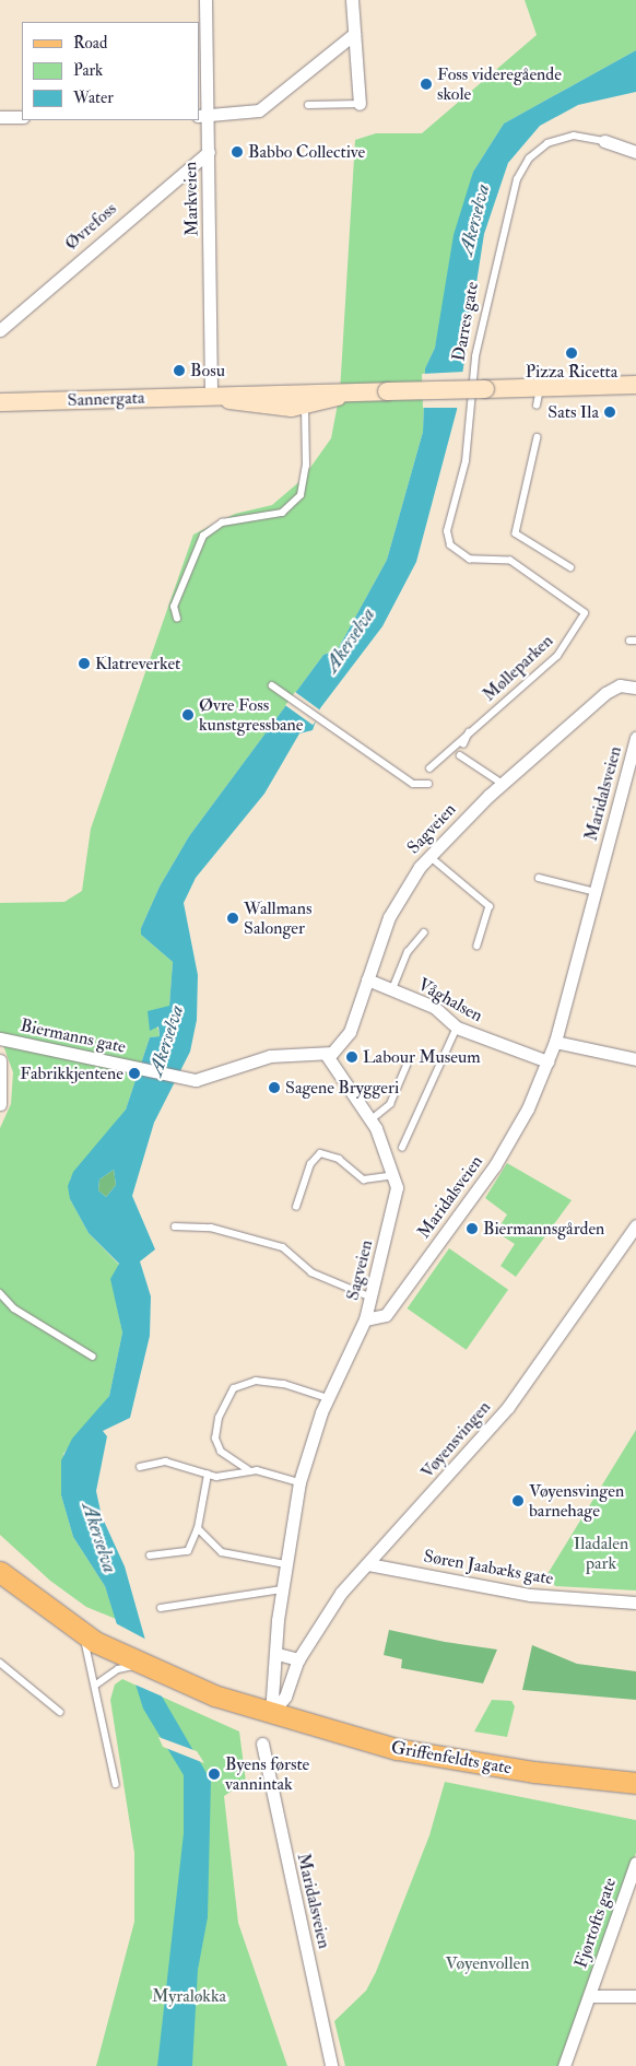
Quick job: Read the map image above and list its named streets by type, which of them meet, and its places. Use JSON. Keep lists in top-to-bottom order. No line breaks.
{"streets":{"main road":["Griffenfeldts gate"],"street":["Markveien","Øvrefoss","Darres gate","Sannergata","Maridalsveien","Sagveien","Våghalsen","Biermanns gate","Vøyensvingen","Søren Jaabæks gate","Fjørtofts gate"],"lane":["Mølleparken"]},"crossings":[["Markveien","Øvrefoss"],["Markveien","Sannergata"],["Darres gate","Mølleparken"],["Maridalsveien","Sagveien"],["Maridalsveien","Våghalsen"],["Sagveien","Våghalsen"],["Sagveien","Biermanns gate"],["Vøyensvingen","Søren Jaabæks gate"]],"water":["Akerselva"],"parks":["Iladalen park","Vøyenvollen","Myraløkka"],"places":["Foss videregående skole","Babbo Collective","Pizza Ricetta","Bosu","Sats Ila","Klatreverket","Øvre Foss kunstgressbane","Wallmans Salonger","Labour Museum","Fabrikkjentene","Sagene Bryggeri","Biermannsgården","Vøyensvingen barnehage","Byens første vannintak"],"legend":["Road","Park","Water"]}
